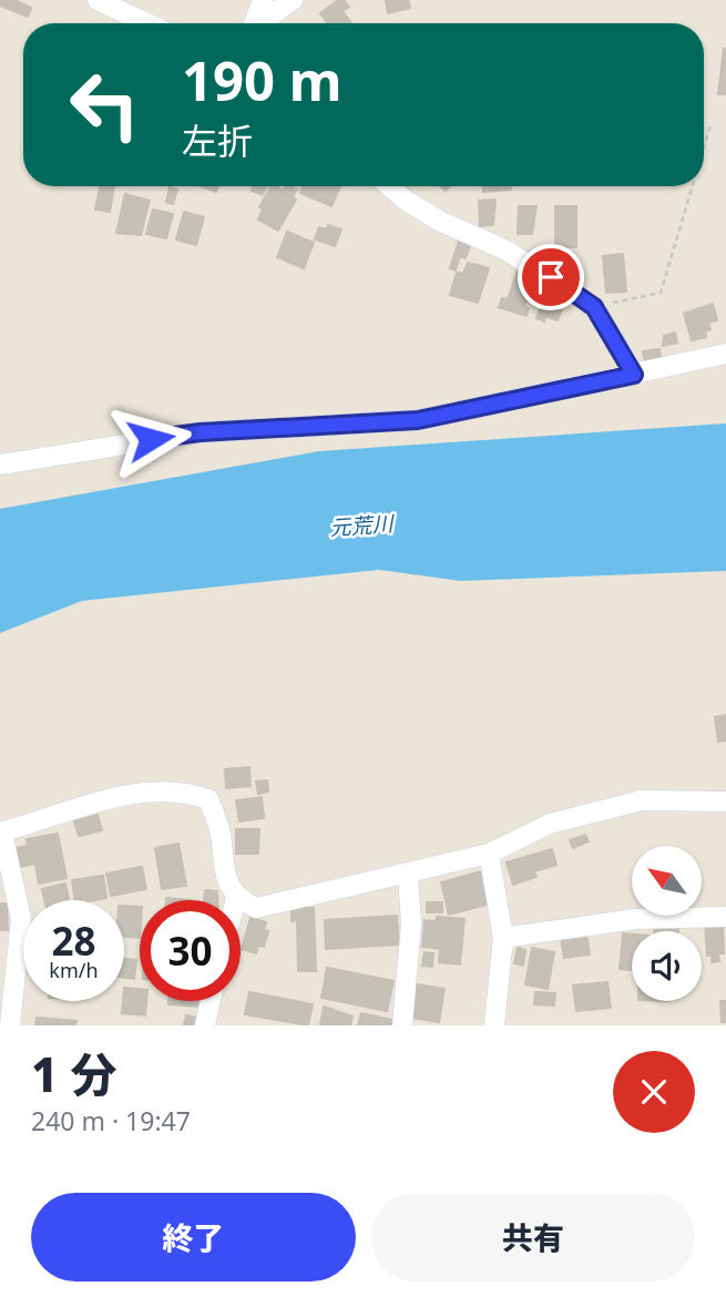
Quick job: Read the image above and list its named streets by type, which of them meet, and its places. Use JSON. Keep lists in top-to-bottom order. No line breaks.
{"water":["元荒川"],"north":"top left","page":{"turn":["190 m","左折"],"speed":"28 km/h","limit":"30","heading":["1 分","240 m · 19:47"],"buttons":["終了","共有"]}}
